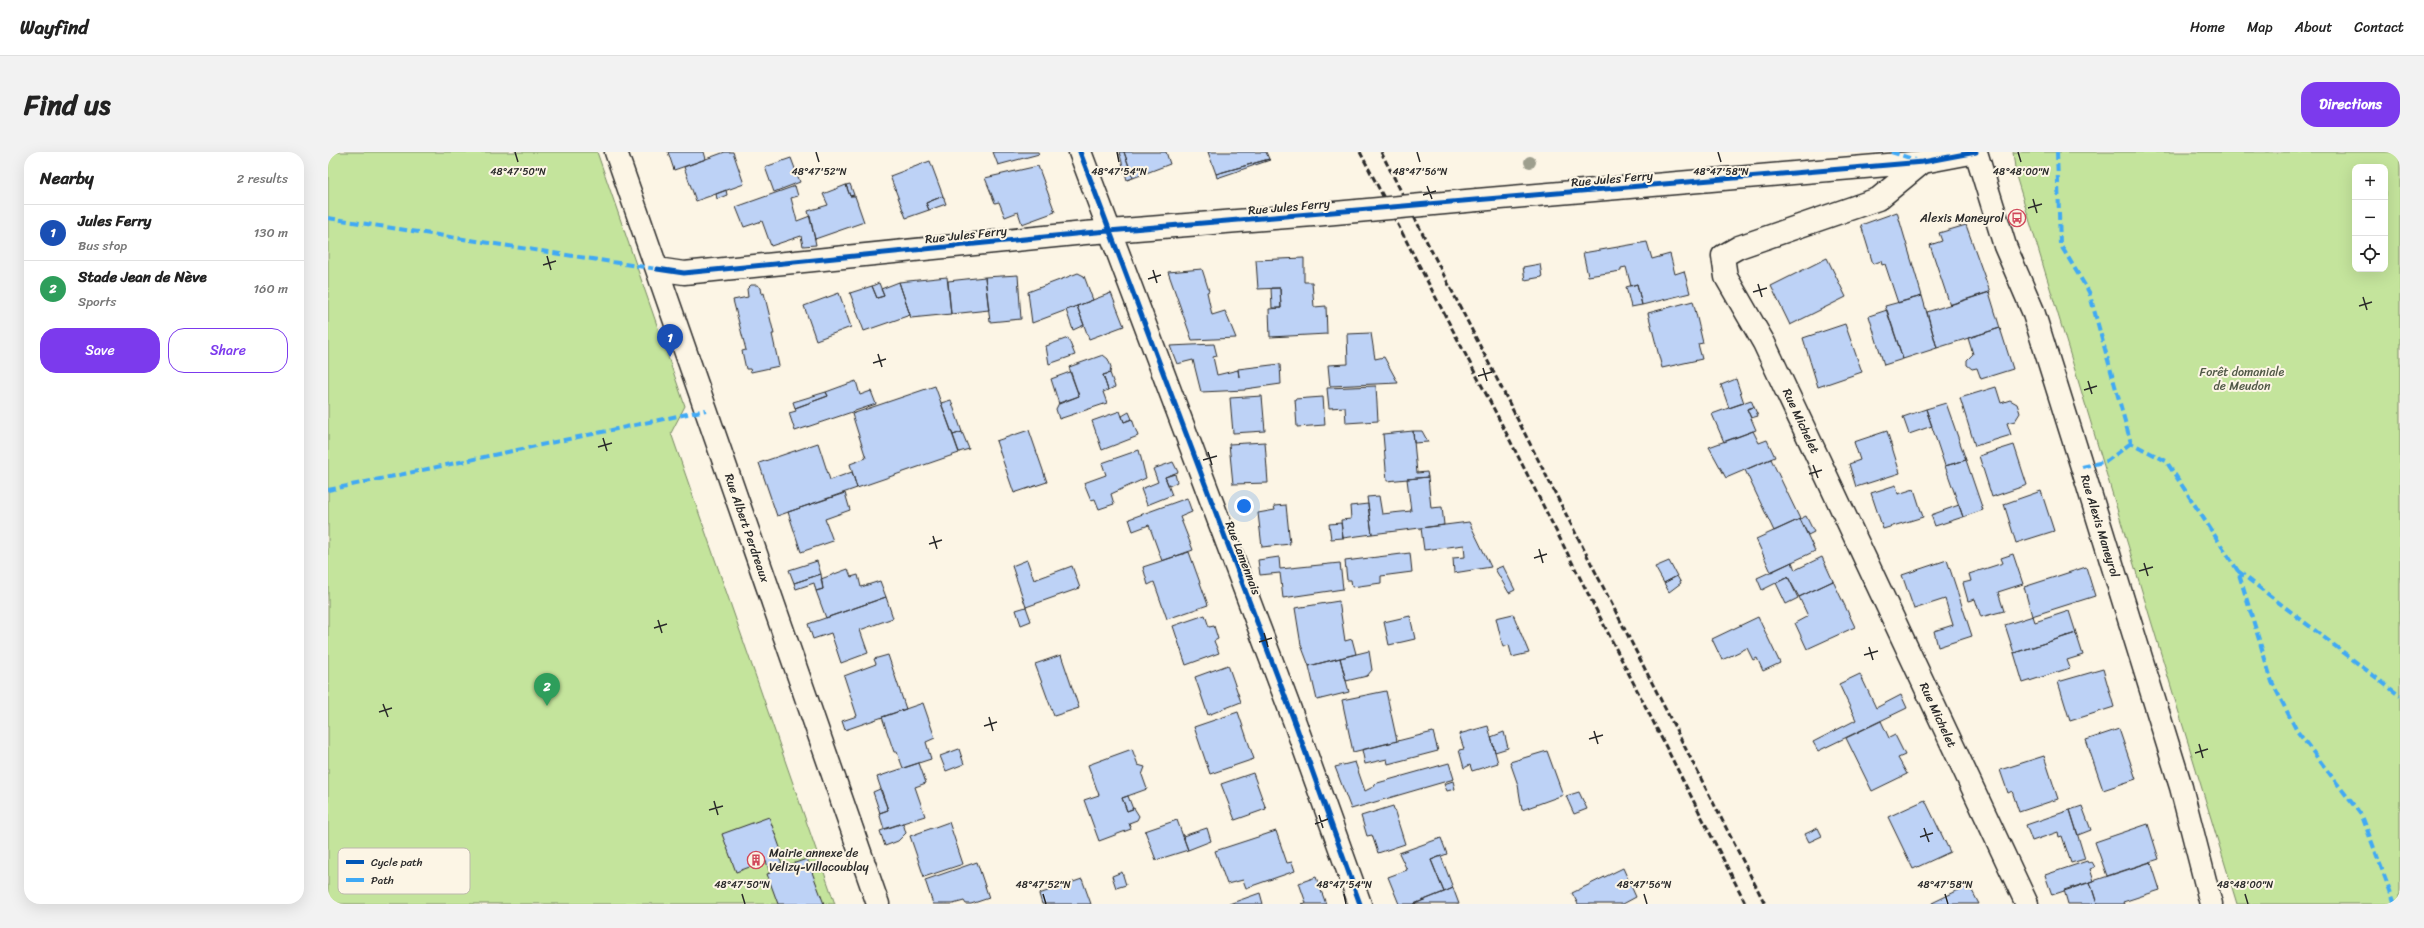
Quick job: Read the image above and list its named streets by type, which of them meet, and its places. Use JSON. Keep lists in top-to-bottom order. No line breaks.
{"streets":{"street":["Rue Jules Ferry","Rue Michelet","Rue Alexis Maneyrol","Rue Albert Perdreaux","Rue Lamennais"]},"crossings":[["Rue Jules Ferry","Rue Michelet"],["Rue Jules Ferry","Rue Albert Perdreaux"],["Rue Jules Ferry","Rue Lamennais"],["Rue Michelet","Rue Alexis Maneyrol"]],"parks":["Forêt domaniale de Meudon"],"places":{"bus stop":["Alexis Maneyrol"],"building":["Mairie annexe de Velizy-Villacoublay"]},"legend":["Cycle path","Path"],"page":{"header":"Wayfind","nav":["Home","Map","About","Contact"],"title":"Find us","buttons":["Directions",["Save","Share"]],"heading":["Nearby","2 results"],"map_buttons":["+","−"],"list":[{"mark":"1","name":"Jules Ferry","note":"Bus stop","value":"130 m"},{"mark":"2","name":"Stade Jean de Nève","note":"Sports","value":"160 m"}],"pins":["1","2"]},"coordinates":["48°47'50\"N","48°47'52\"N","48°47'54\"N","48°47'56\"N","48°47'58\"N","48°48'00\"N"]}
